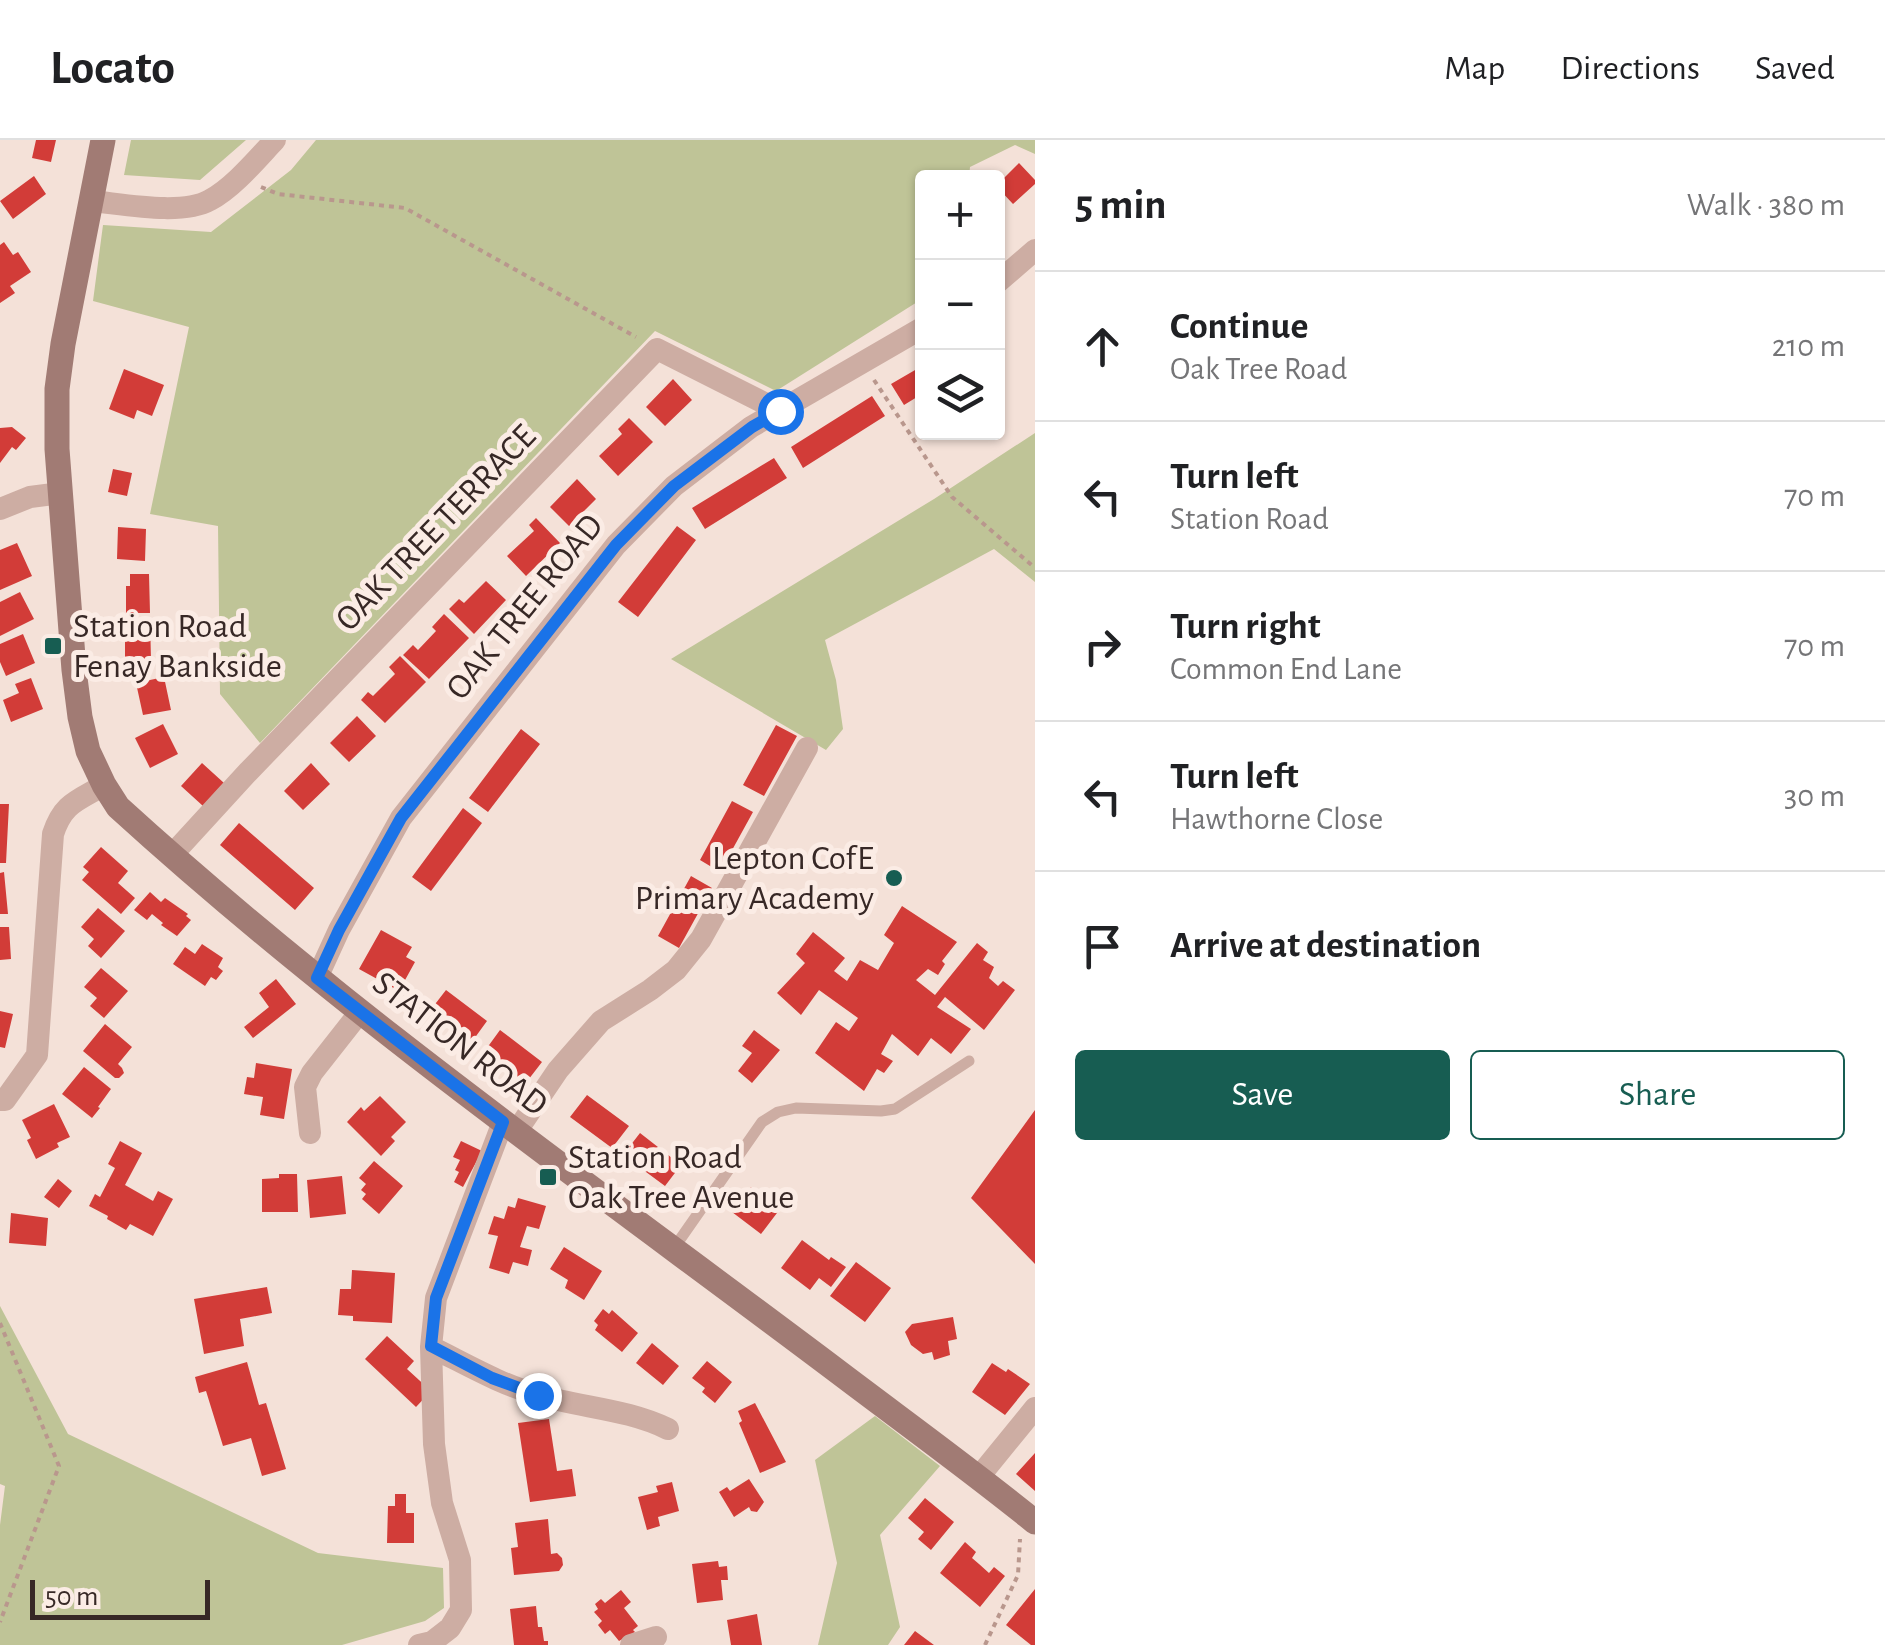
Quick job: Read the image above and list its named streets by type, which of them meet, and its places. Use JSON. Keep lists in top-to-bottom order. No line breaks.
{"streets":{"street":["OAK TREE TERRACE","OAK TREE ROAD","STATION ROAD"]},"crossings":[["OAK TREE TERRACE","STATION ROAD"],["OAK TREE ROAD","STATION ROAD"]],"places":{"transit":["Station Road Fenay Bankside","Station Road Oak Tree Avenue"],"other":["Lepton CofE Primary Academy"]},"scale_bar":"50 m","page":{"header":"Locato","nav":["Map","Directions","Saved"],"heading":["5 min","Walk · 380 m"],"map_buttons":["+","−"],"list":[["Continue","Oak Tree Road","210 m"],["Turn left","Station Road","70 m"],["Turn right","Common End Lane","70 m"],["Turn left","Hawthorne Close","30 m"],"Arrive at destination"],"buttons":["Save","Share"],"scale":"50 m"}}
